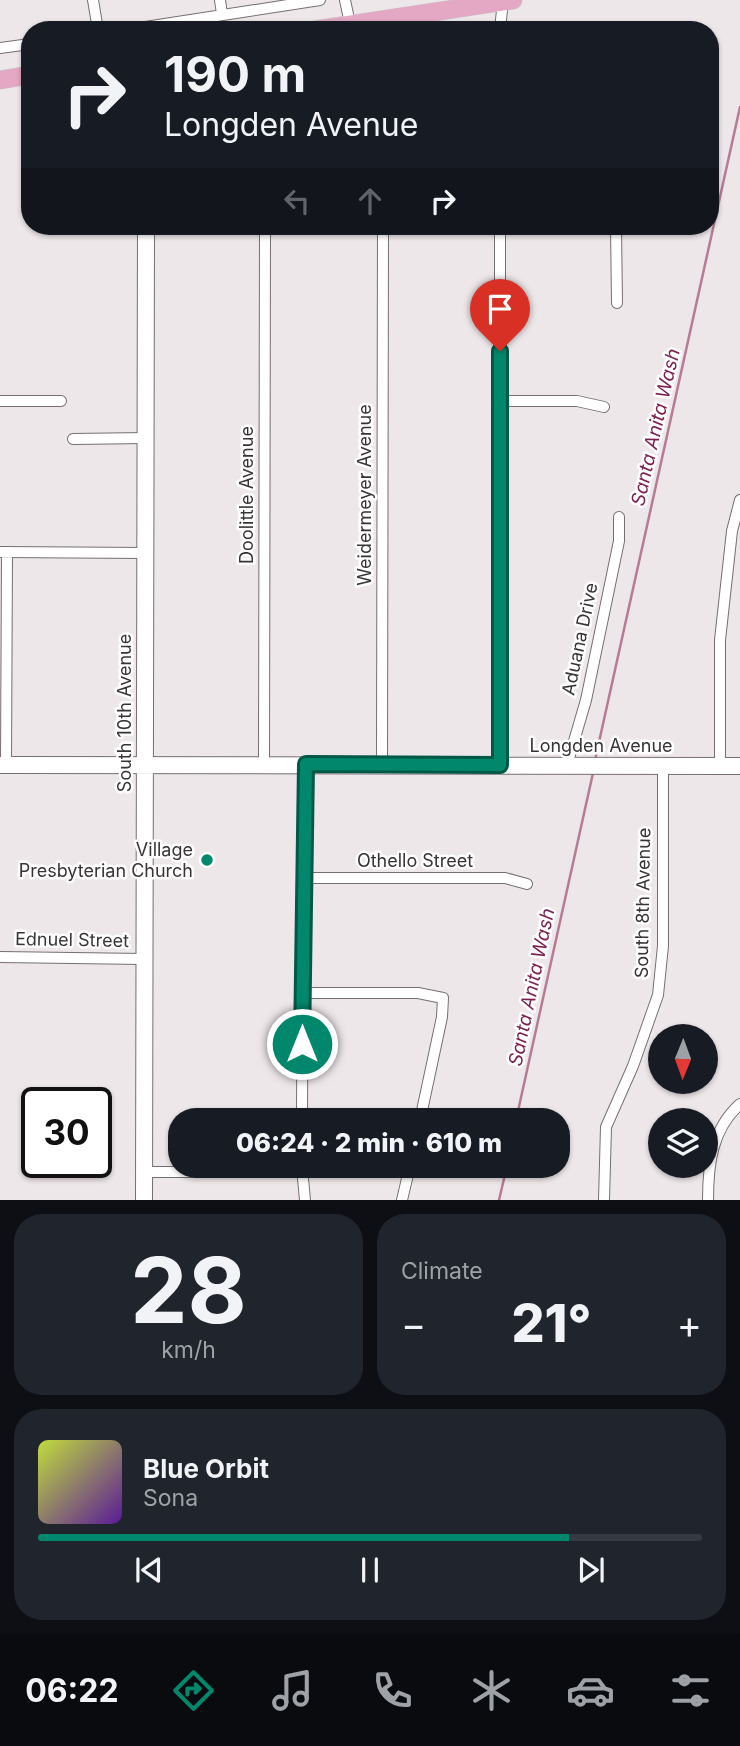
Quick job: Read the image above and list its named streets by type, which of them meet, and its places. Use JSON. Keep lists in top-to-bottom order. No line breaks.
{"streets":{"street":["Doolittle Avenue","Weidermeyer Avenue","Aduana Drive","South 10th Avenue","Longden Avenue","Othello Street","South 8th Avenue","Ednuel Street"]},"crossings":[["Doolittle Avenue","Longden Avenue"],["Weidermeyer Avenue","Longden Avenue"],["Aduana Drive","Longden Avenue"],["South 10th Avenue","Longden Avenue"],["South 10th Avenue","Ednuel Street"],["Longden Avenue","South 8th Avenue"]],"water":["Santa Anita Wash"],"places":["Village Presbyterian Church"],"north":"bottom","page":{"turn":["190 m","Longden Avenue"],"limit":"30","trip":"06:24 · 2 min · 610 m","tile":[["28","km/h"],"Climate"],"heat":["−","21°","+"],"song":["Blue Orbit","Sona"],"tabs":"06:22"}}
